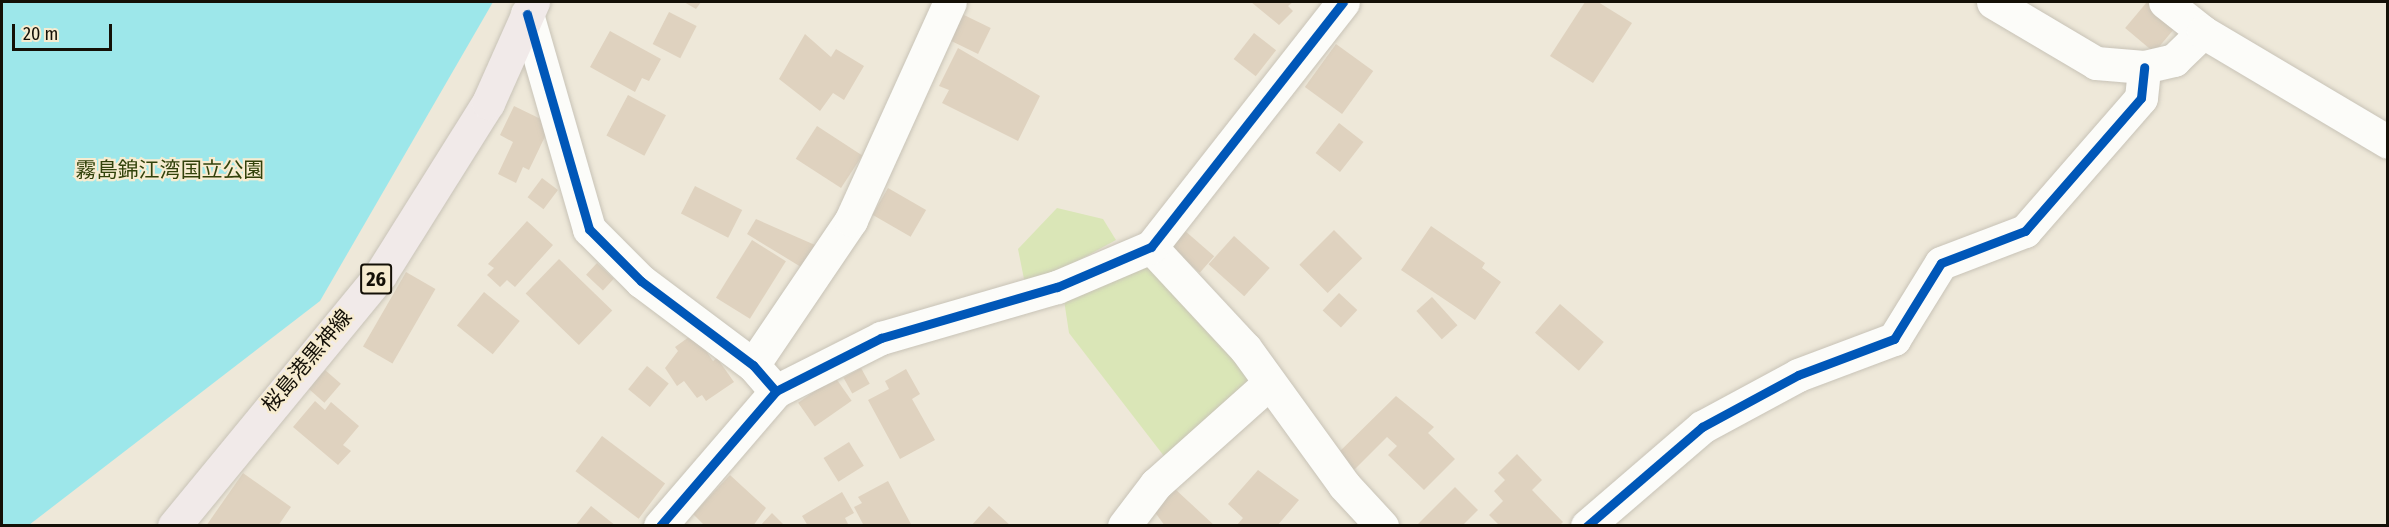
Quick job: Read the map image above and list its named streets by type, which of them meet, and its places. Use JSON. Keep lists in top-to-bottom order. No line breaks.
{"streets":{"main road":["26","桜島港黒神線"]},"parks":["霧島錦江湾国立公園"],"scale_bar":"20 m"}
